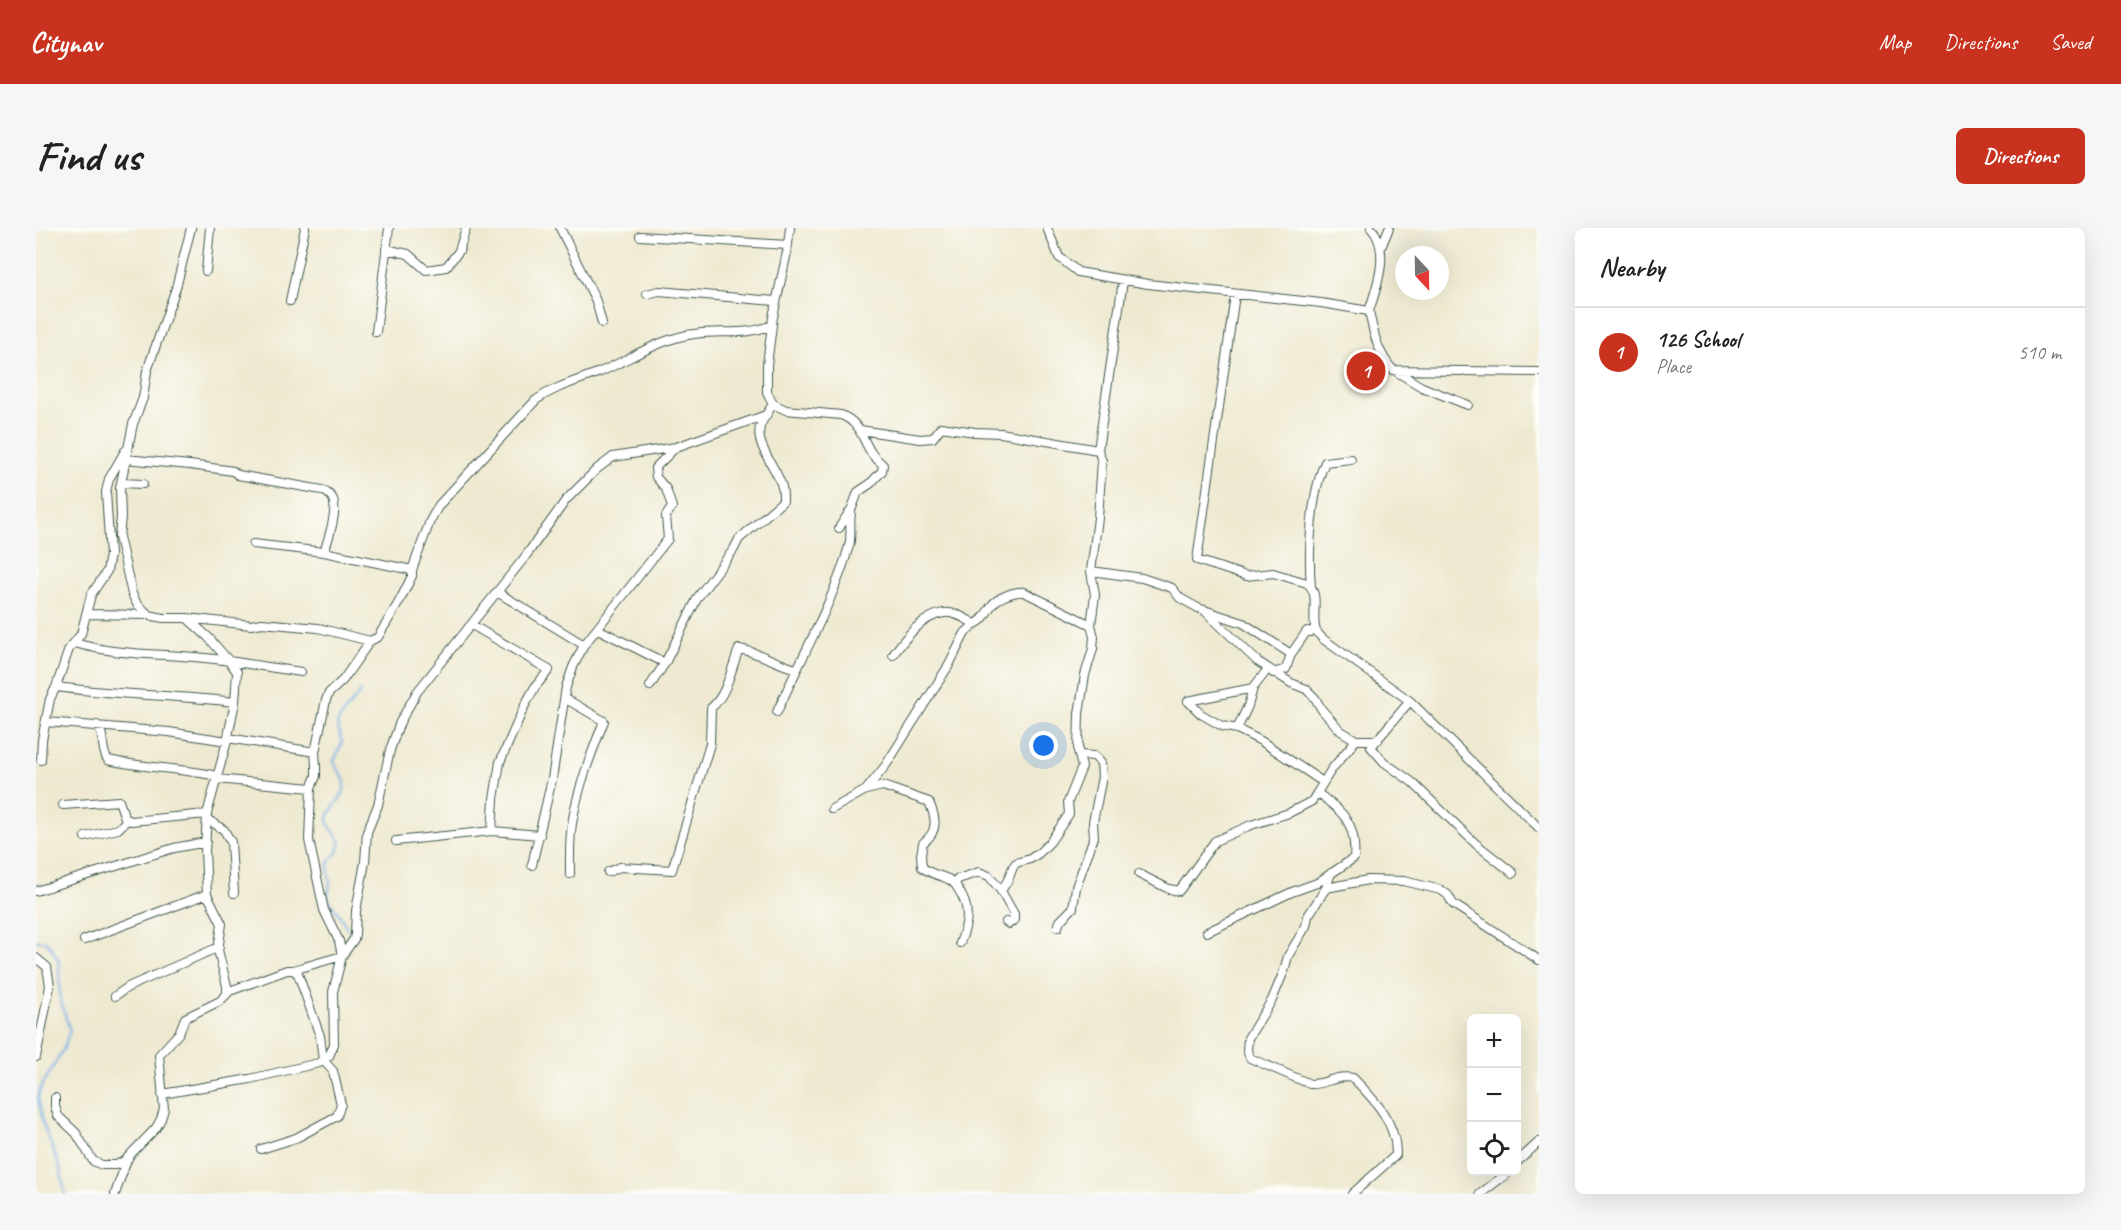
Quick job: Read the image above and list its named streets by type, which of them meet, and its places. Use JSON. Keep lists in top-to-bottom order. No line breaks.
{"north":"bottom","page":{"header":"Citynav","nav":["Map","Directions","Saved"],"buttons":"Directions","title":"Find us","heading":"Nearby","list":[{"mark":"1","name":"126 School","note":"Place","value":"510 m"}],"pins":"1","map_buttons":["+","−"]}}
